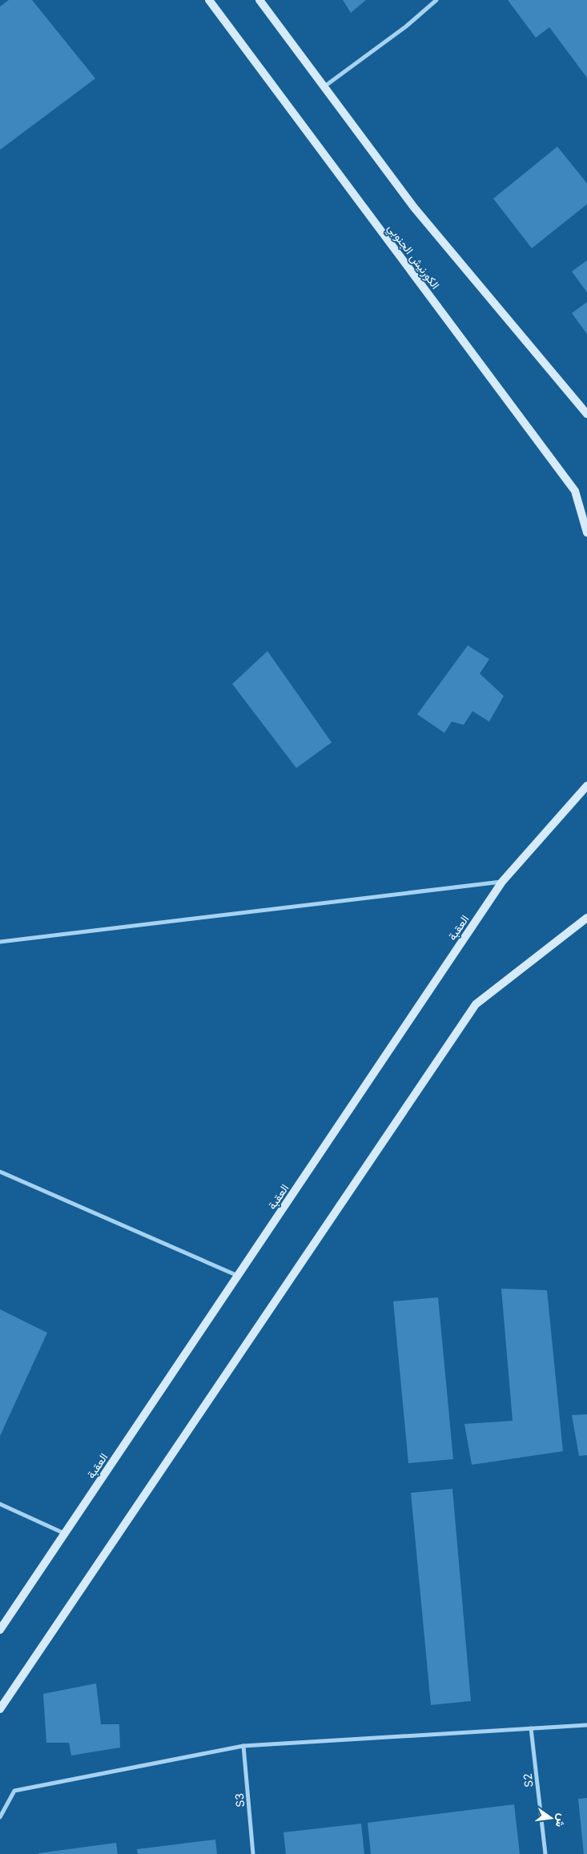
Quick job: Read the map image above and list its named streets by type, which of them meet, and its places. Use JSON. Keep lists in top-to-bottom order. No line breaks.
{"streets":{"main road":["الكورنيش الجنوبي","العقبة"],"street":["S2","S3"]},"north":"right"}
